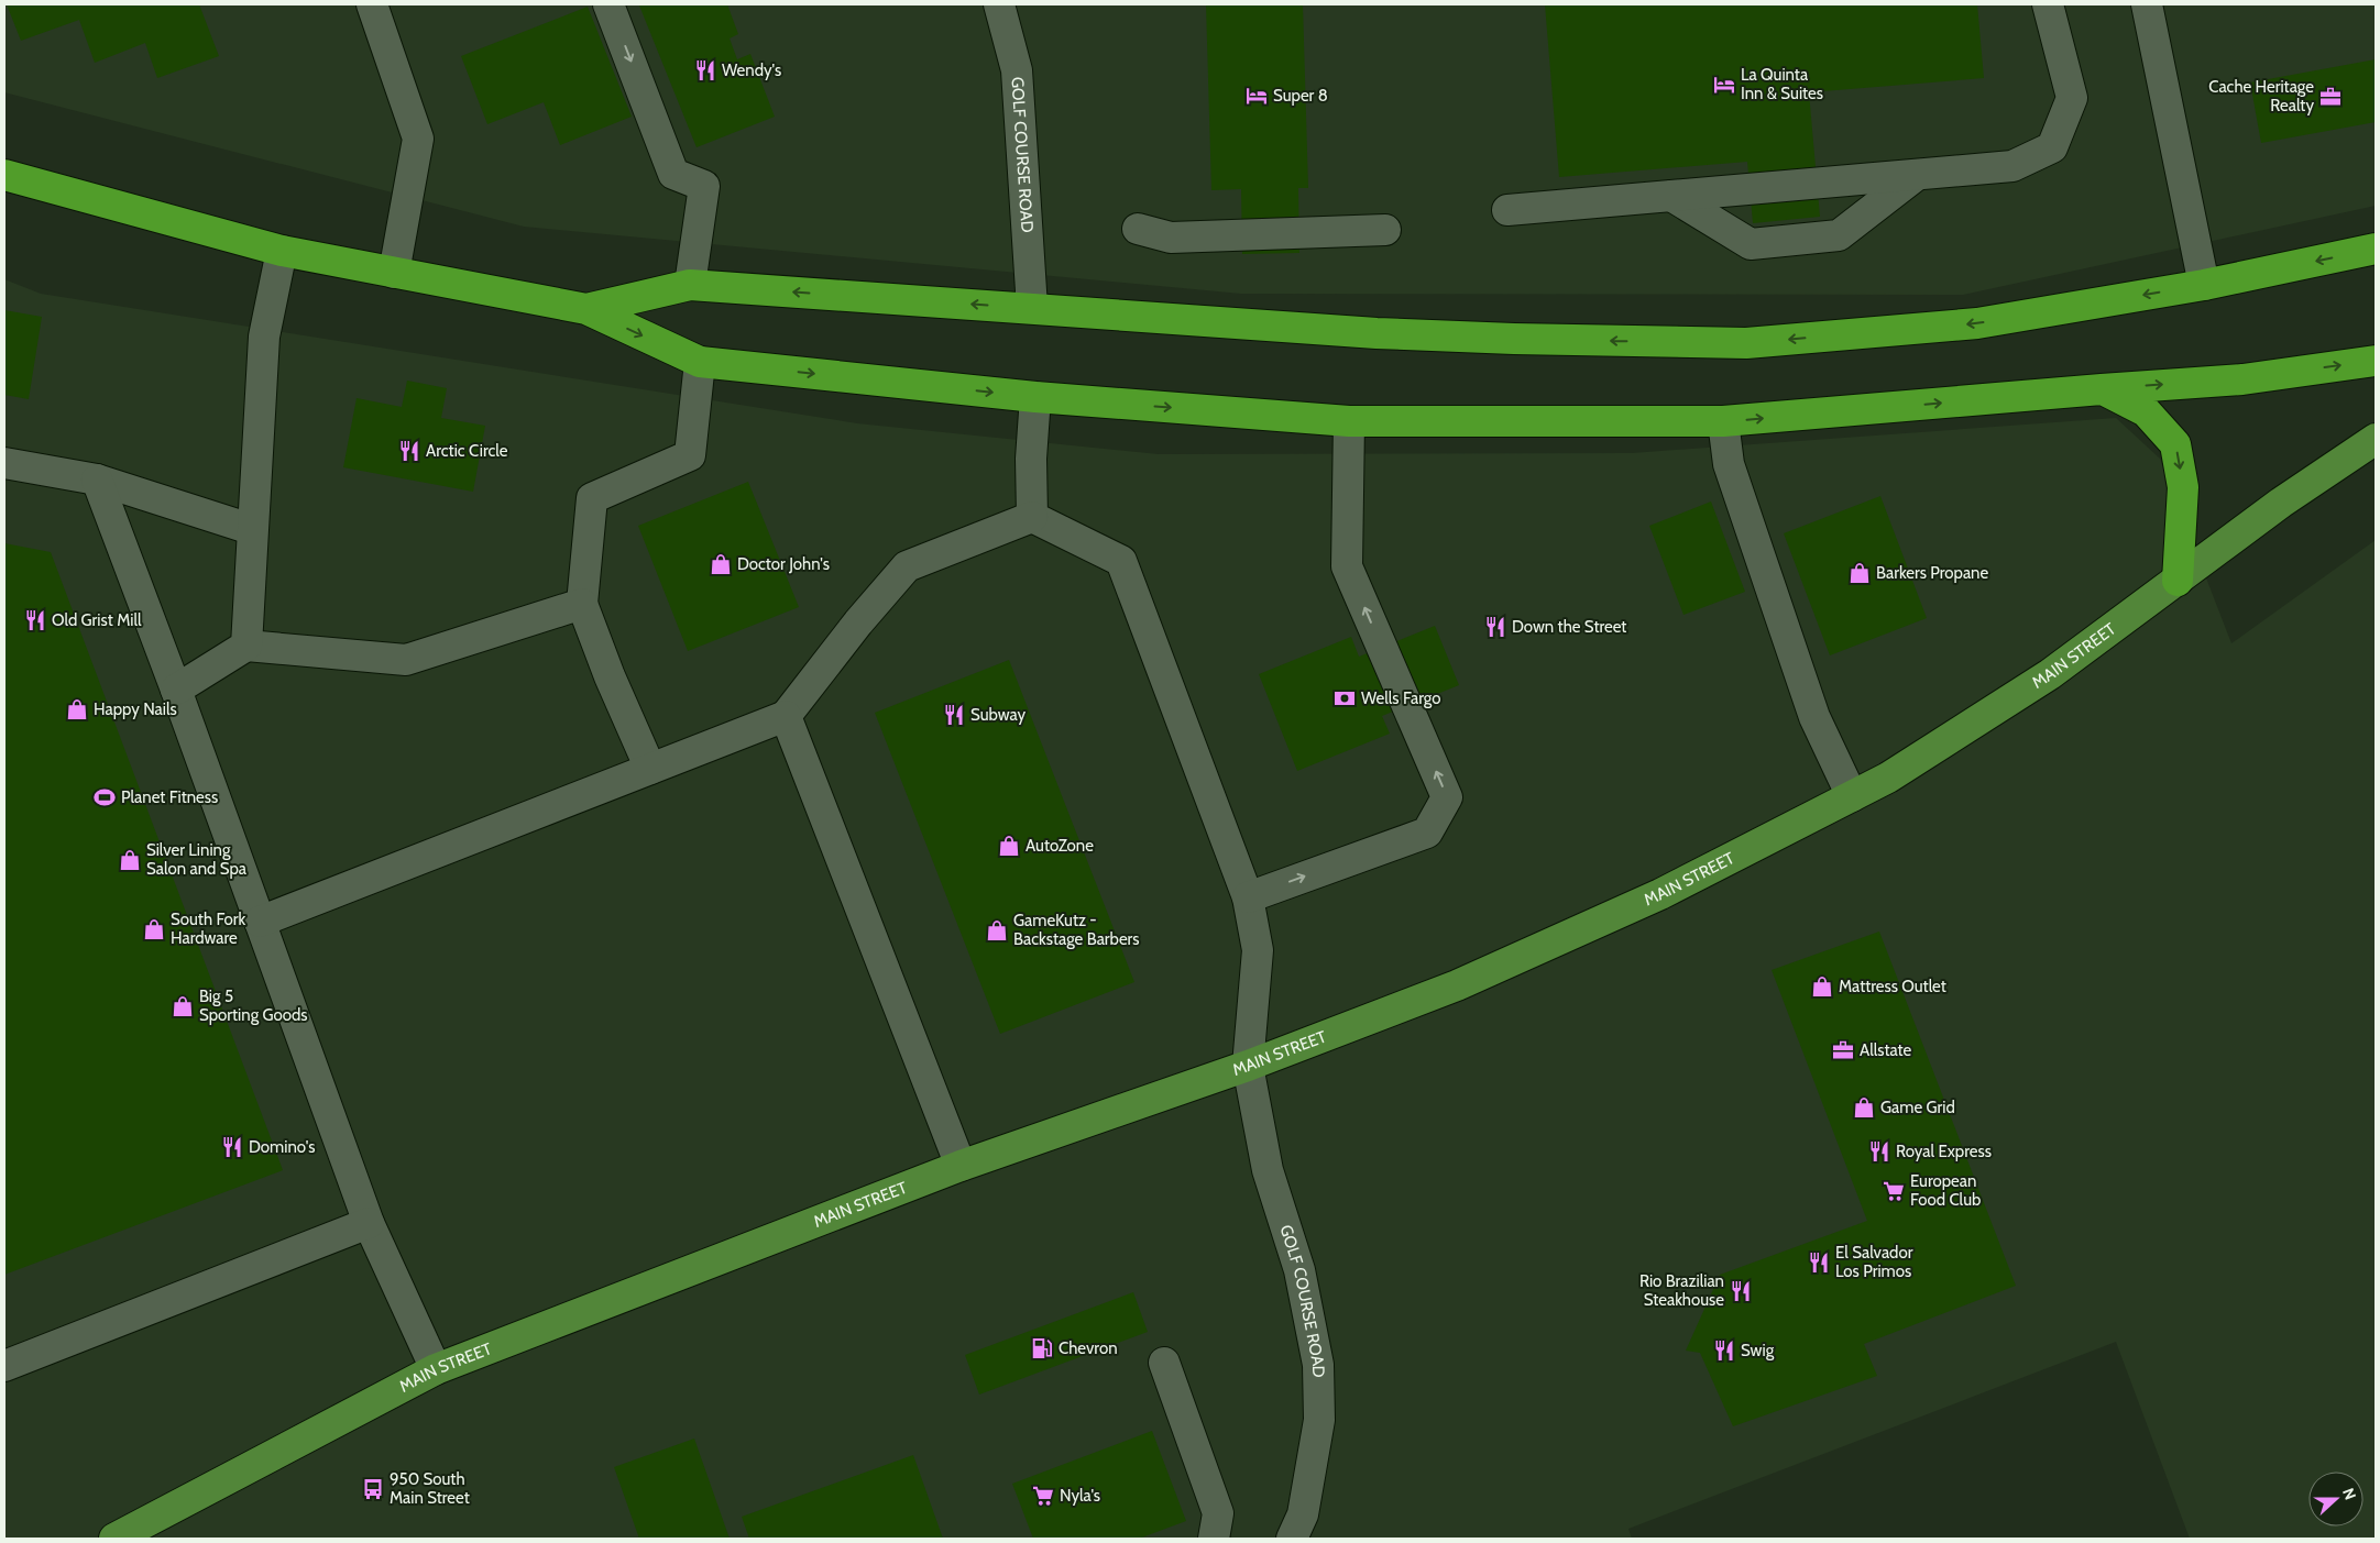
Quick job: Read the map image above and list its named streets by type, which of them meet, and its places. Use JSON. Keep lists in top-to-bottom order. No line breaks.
{"streets":{"main road":["MAIN STREET"],"street":["GOLF COURSE ROAD"]},"crossings":[["GOLF COURSE ROAD","MAIN STREET"]],"places":{"restaurant":["Wendy's","Arctic Circle","Old Grist Mill","Down the Street","Subway","Domino's","Royal Express","El Salvador Los Primos","Rio Brazilian Steakhouse","Swig"],"hotel":["La Quinta Inn & Suites","Super 8"],"office":["Cache Heritage Realty","Allstate"],"shop":["Doctor John's","Barkers Propane","Happy Nails","AutoZone","Silver Lining Salon and Spa","South Fork Hardware","GameKutz - Backstage Barbers","Mattress Outlet","Big 5 Sporting Goods","Game Grid"],"bank":["Wells Fargo"],"sports":["Planet Fitness"],"supermarket":["European Food Club","Nyla's"],"fuel station":["Chevron"],"bus stop":["950 South Main Street"]},"north":"right"}
